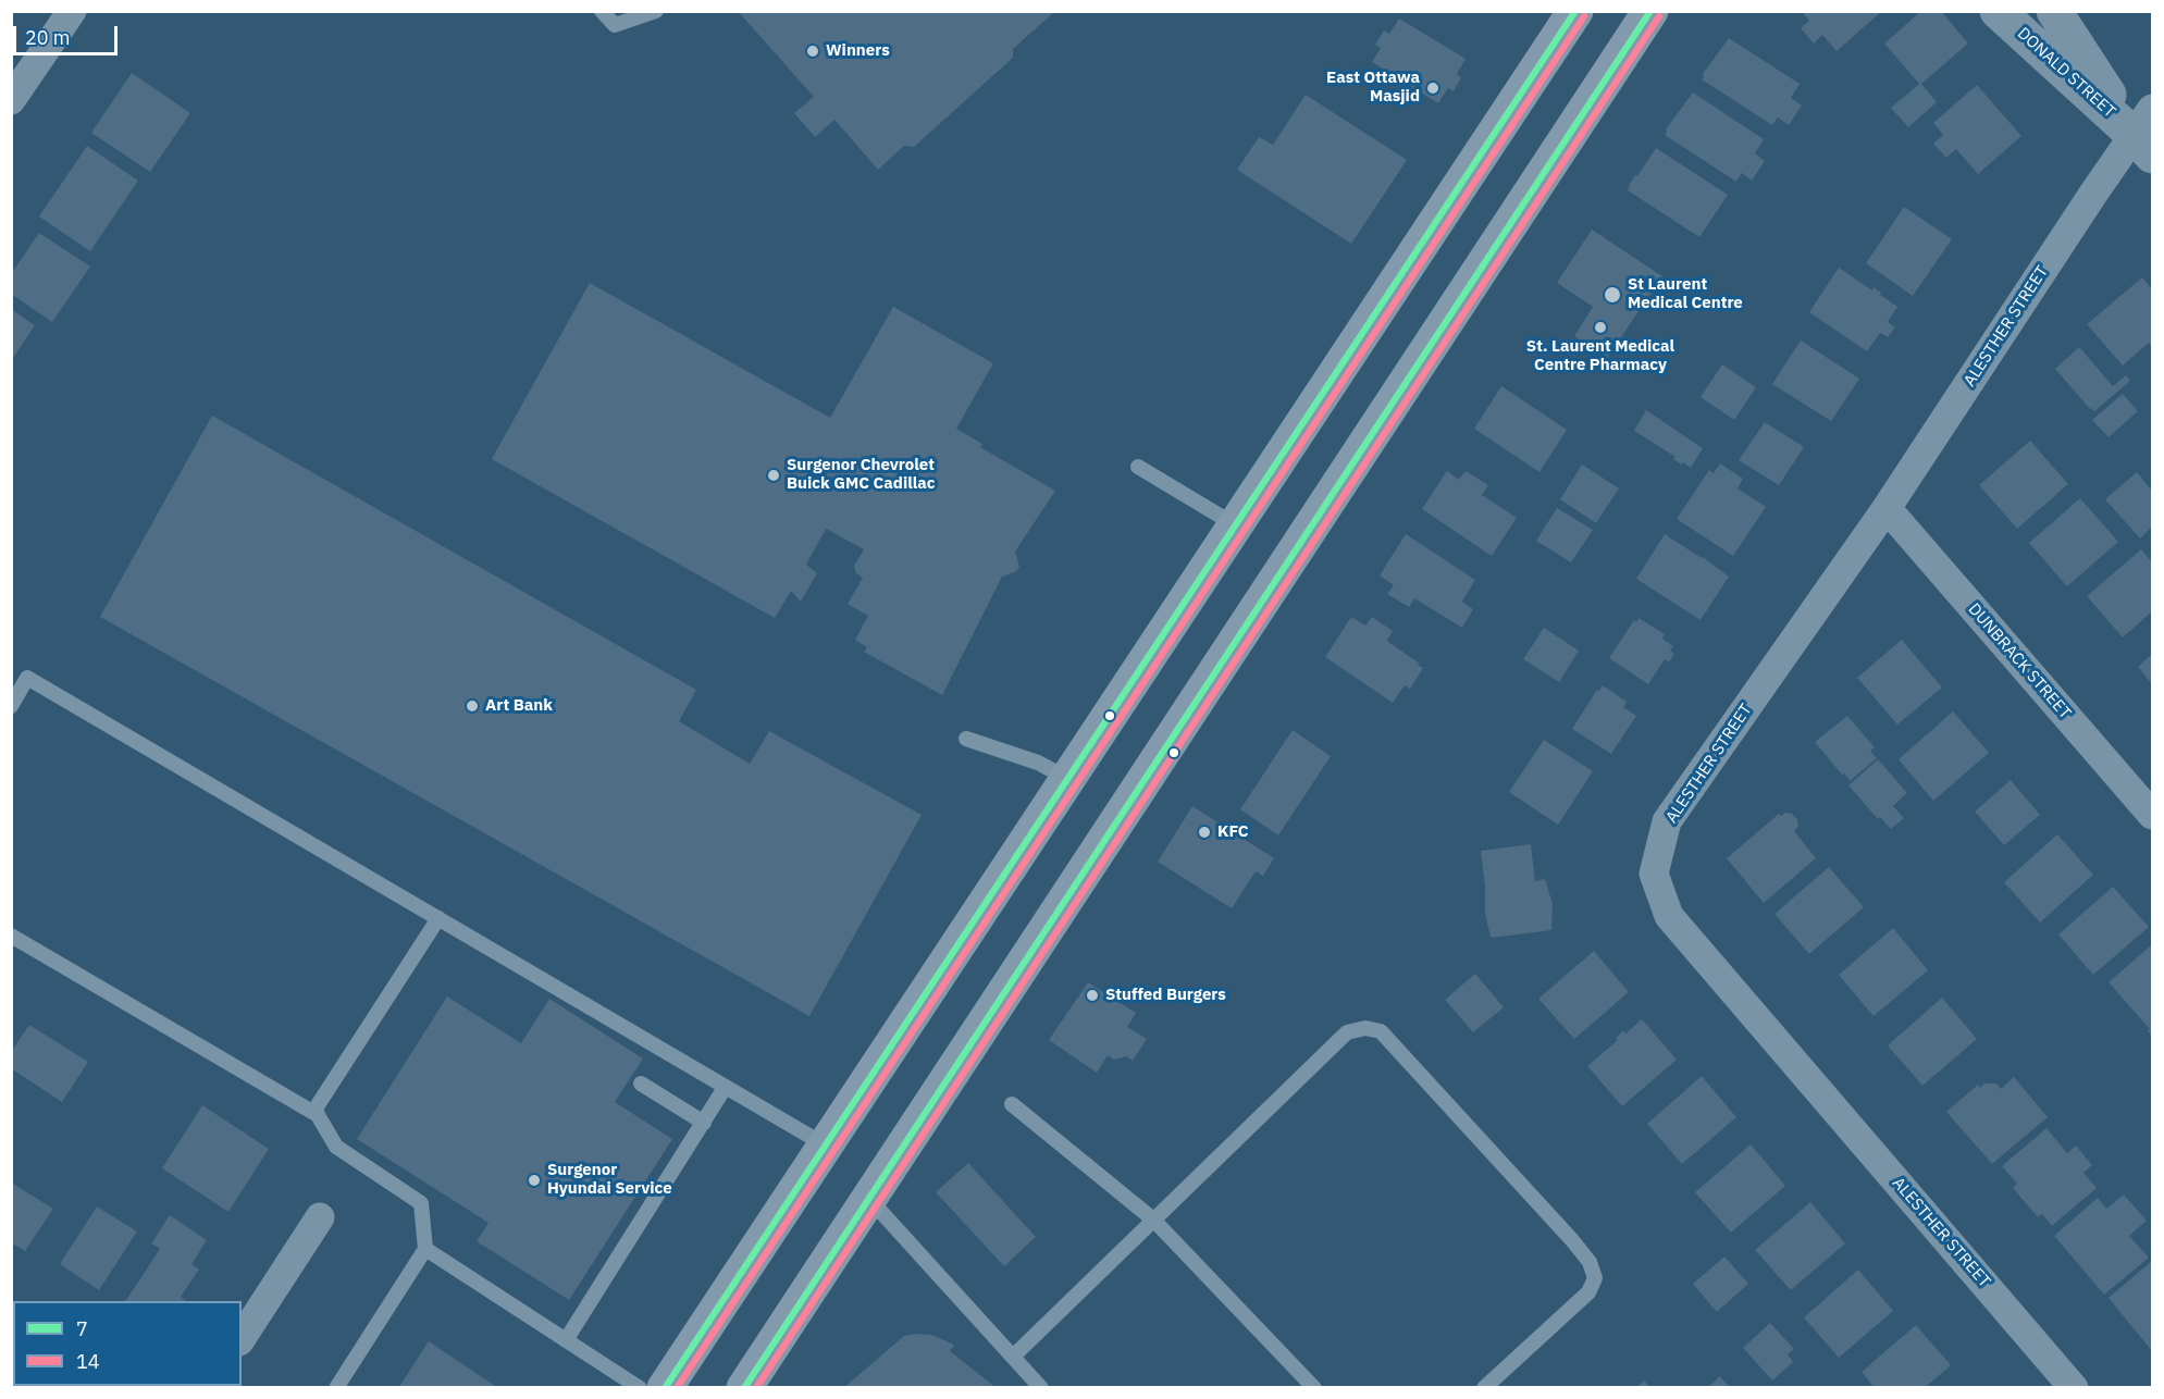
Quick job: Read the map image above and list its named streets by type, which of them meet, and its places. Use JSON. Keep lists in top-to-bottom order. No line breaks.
{"streets":{"street":["DONALD STREET","ALESTHER STREET","DUNBRACK STREET"]},"crossings":[["DONALD STREET","ALESTHER STREET"],["ALESTHER STREET","DUNBRACK STREET"]],"places":["Winners","East Ottawa Masjid","St Laurent Medical Centre","St. Laurent Medical Centre Pharmacy","Surgenor Chevrolet Buick GMC Cadillac","Art Bank","KFC","Stuffed Burgers","Surgenor Hyundai Service"],"lines":["transit line 7","transit line 14"],"legend":["7","14"],"scale_bar":"20 m"}
